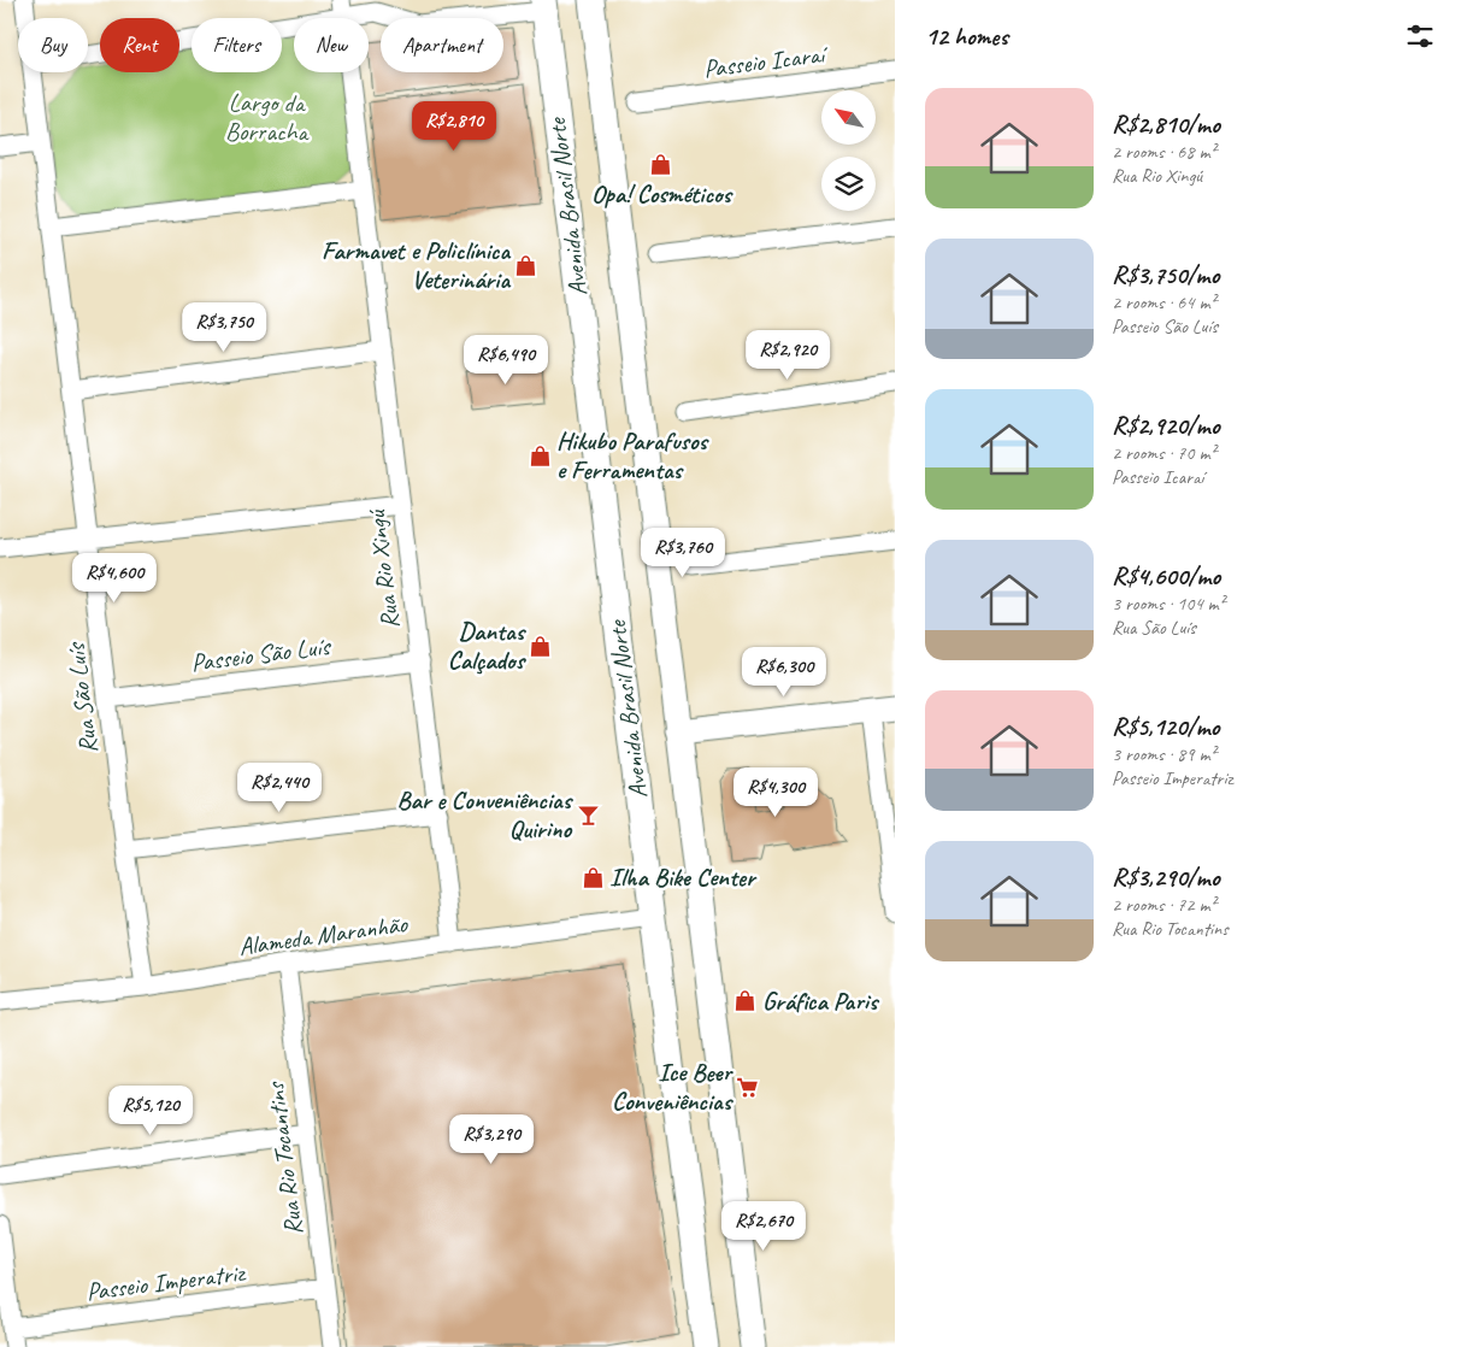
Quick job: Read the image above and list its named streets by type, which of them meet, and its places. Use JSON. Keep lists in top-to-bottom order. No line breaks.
{"streets":{"main road":["Avenida Brasil Norte"],"street":["Passeio Icaraí","Rua Rio Xingú","Passeio São Luís","Rua São Luís","Alameda Maranhão","Rua Rio Tocantins","Passeio Imperatriz"]},"crossings":[["Avenida Brasil Norte","Alameda Maranhão"],["Rua Rio Xingú","Passeio São Luís"],["Rua Rio Xingú","Alameda Maranhão"],["Passeio São Luís","Rua São Luís"],["Rua São Luís","Alameda Maranhão"],["Alameda Maranhão","Rua Rio Tocantins"],["Rua Rio Tocantins","Passeio Imperatriz"]],"parks":["Largo da Borracha"],"places":{"shop":["Opa! Cosméticos","Farmavet e Policlínica Veterinária","Hikubo Parafusos e Ferramentas","Dantas Calçados","Ilha Bike Center","Gráfica Paris"],"bar":["Bar e Conveniências Quirino"],"supermarket":["Ice Beer Conveniências"]},"north":"top left","page":{"heading":"12 homes","chip":["Buy","Rent","Filters","New","Apartment"],"list":[{"name":"R$2,810/mo","note":"2 rooms · 68 m² · Rua Rio Xingú"},{"name":"R$3,750/mo","note":"2 rooms · 64 m² · Passeio São Luís"},{"name":"R$2,920/mo","note":"2 rooms · 70 m² · Passeio Icaraí"},{"name":"R$4,600/mo","note":"3 rooms · 104 m² · Rua São Luís"},{"name":"R$5,120/mo","note":"3 rooms · 89 m² · Passeio Imperatriz"},{"name":"R$3,290/mo","note":"2 rooms · 72 m² · Rua Rio Tocantins"}],"price":["R$2,810","R$3,750","R$2,920","R$6,490","R$3,760","R$4,600","R$6,300","R$2,440","R$4,300","R$5,120","R$3,290","R$2,670"]}}
